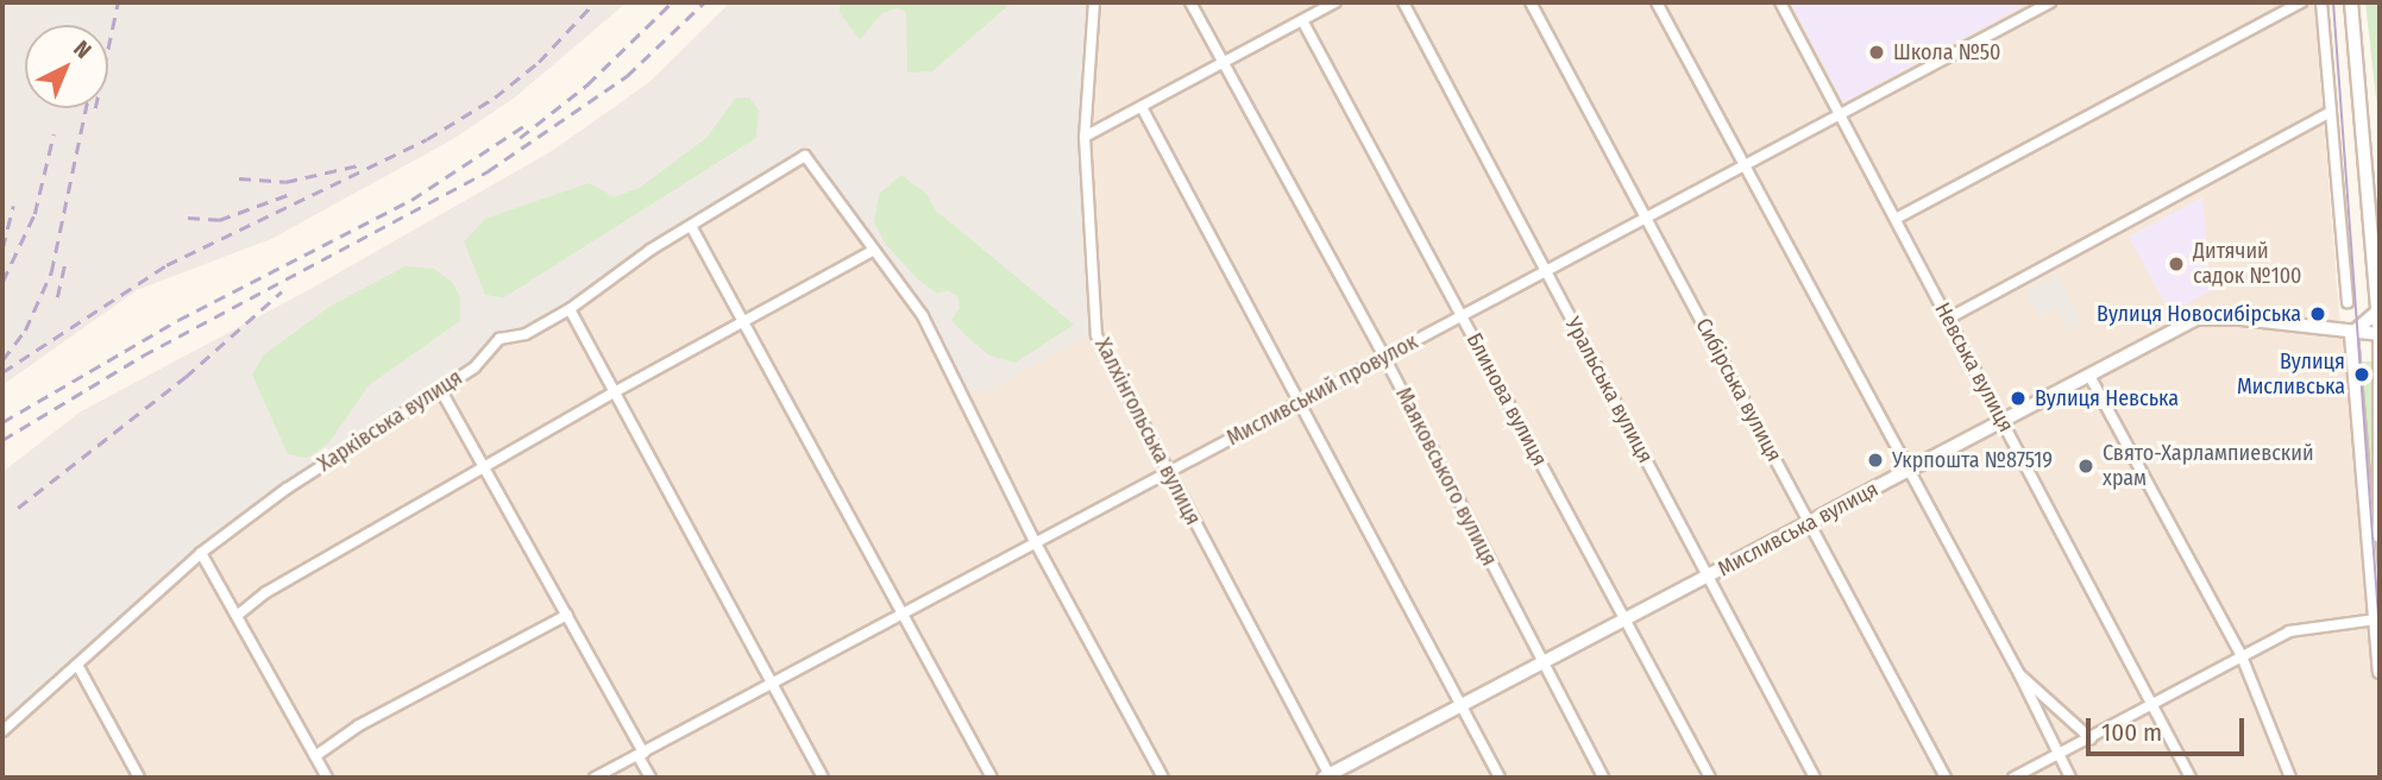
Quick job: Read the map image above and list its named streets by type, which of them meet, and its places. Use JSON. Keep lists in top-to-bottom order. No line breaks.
{"streets":{"street":["Невська вулиця","Мисливський провулок","Уральська вулиця","Сибірська вулиця","Блинова вулиця","Харківська вулиця","Халхінгольська вулиця","Маяковського вулиця","Мисливська вулиця"]},"crossings":[["Невська вулиця","Мисливський провулок"],["Невська вулиця","Мисливська вулиця"],["Мисливський провулок","Уральська вулиця"],["Мисливський провулок","Сибірська вулиця"],["Мисливський провулок","Блинова вулиця"],["Мисливський провулок","Халхінгольська вулиця"],["Мисливський провулок","Маяковського вулиця"],["Уральська вулиця","Мисливська вулиця"],["Сибірська вулиця","Мисливська вулиця"],["Блинова вулиця","Мисливська вулиця"],["Халхінгольська вулиця","Мисливська вулиця"],["Маяковського вулиця","Мисливська вулиця"]],"places":["Школа №50","Дитячий садок №100","Вулиця Новосибірська","Вулиця Мисливська","Вулиця Невська","Укрпошта №87519","Свято-Харлампиевский храм"],"scale_bar":"100 m","north":"top right"}
